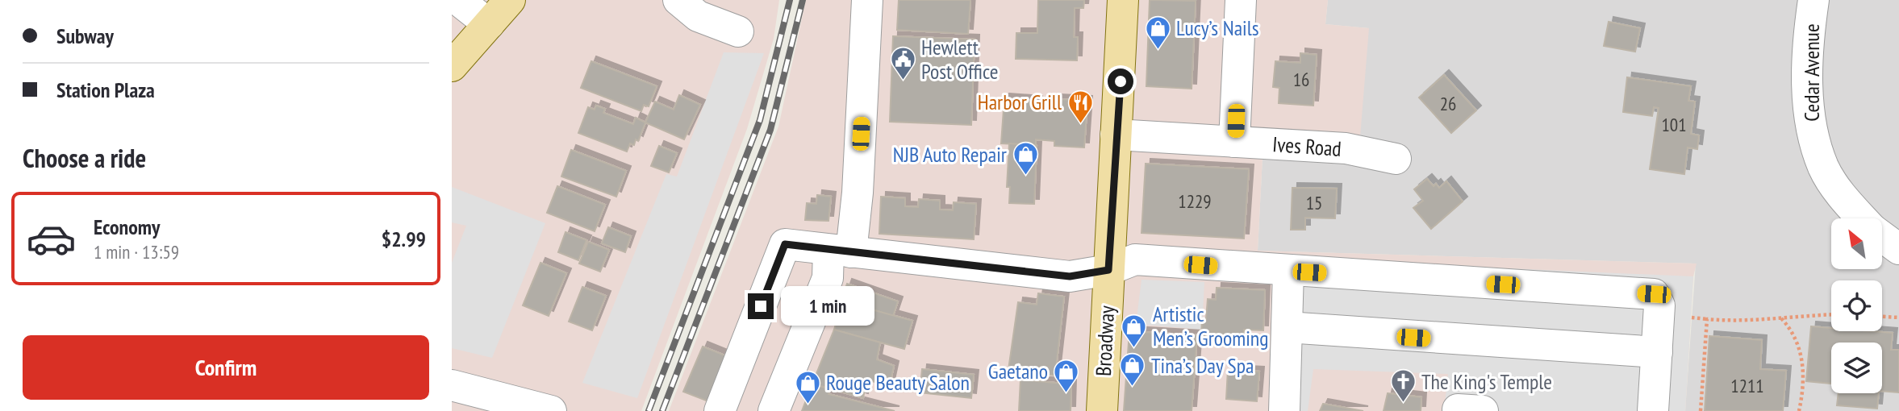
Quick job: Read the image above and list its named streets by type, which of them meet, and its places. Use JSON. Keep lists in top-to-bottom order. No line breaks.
{"streets":{"main road":["Broadway"],"street":["Cedar Avenue","Ives Road"]},"crossings":[["Ives Road","Broadway"]],"places":{"shop":["Lucy’s Nails","NJB Auto Repair","Artistic Men’s Grooming","Tina’s Day Spa","Gaetano","Rouge Beauty Salon"],"public building":["Hewlett Post Office"],"restaurant":["Harbor Grill"],"church":["The King's Temple"]},"house_numbers":["16","26","101","1229","15","1211"],"north":"top left","page":{"banner":["Subway","Station Plaza"],"heading":"Choose a ride","list":[{"name":"Economy","note":"1 min · 13:59","value":"$2.99"}],"bubble":"1 min","buttons":"Confirm"}}
